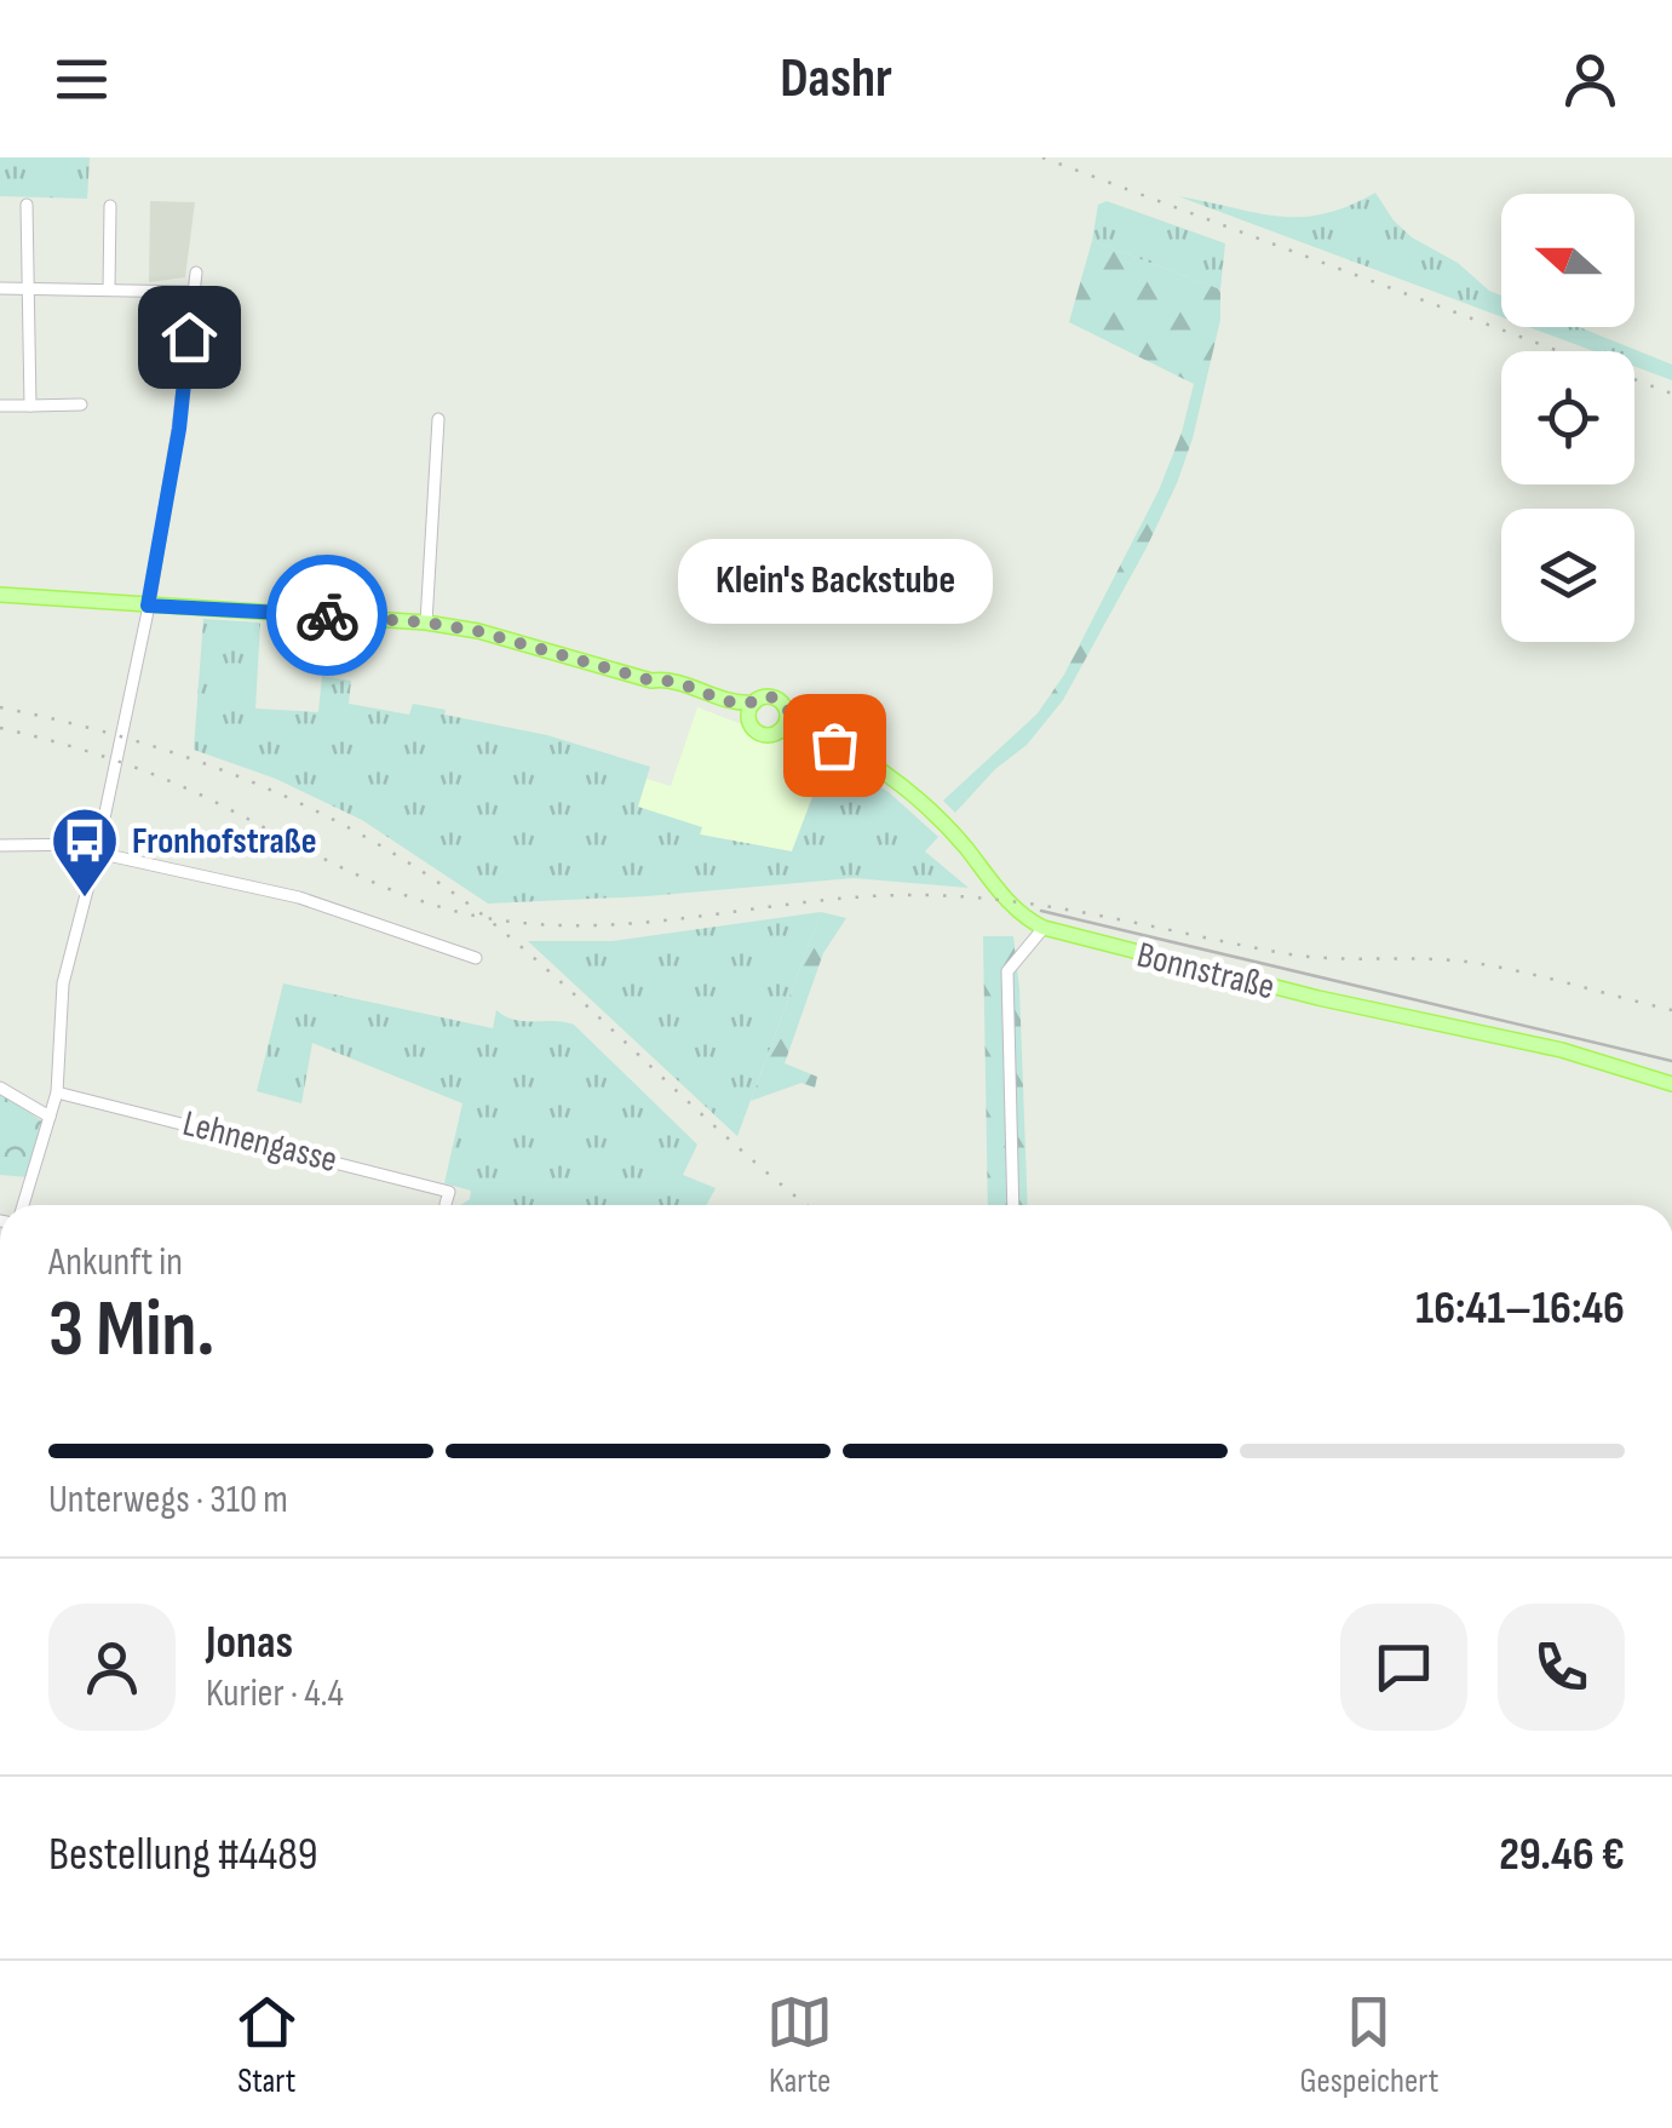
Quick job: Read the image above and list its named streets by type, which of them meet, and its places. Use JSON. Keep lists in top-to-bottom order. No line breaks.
{"streets":{"main road":["Bonnstraße"],"street":["Lehnengasse"]},"places":{"other":["Klein's Backstube"],"bus stop":["Fronhofstraße"]},"north":"left","page":{"header":"Dashr","bubble":"Klein's Backstube","heading":["3 Min.","Ankunft in","16:41–16:46"],"panel":["Jonas","Kurier · 4.4","Bestellung #4489","29.46 €"],"bar":"Unterwegs · 310 m","tabs":["Start","Karte","Gespeichert"]}}
